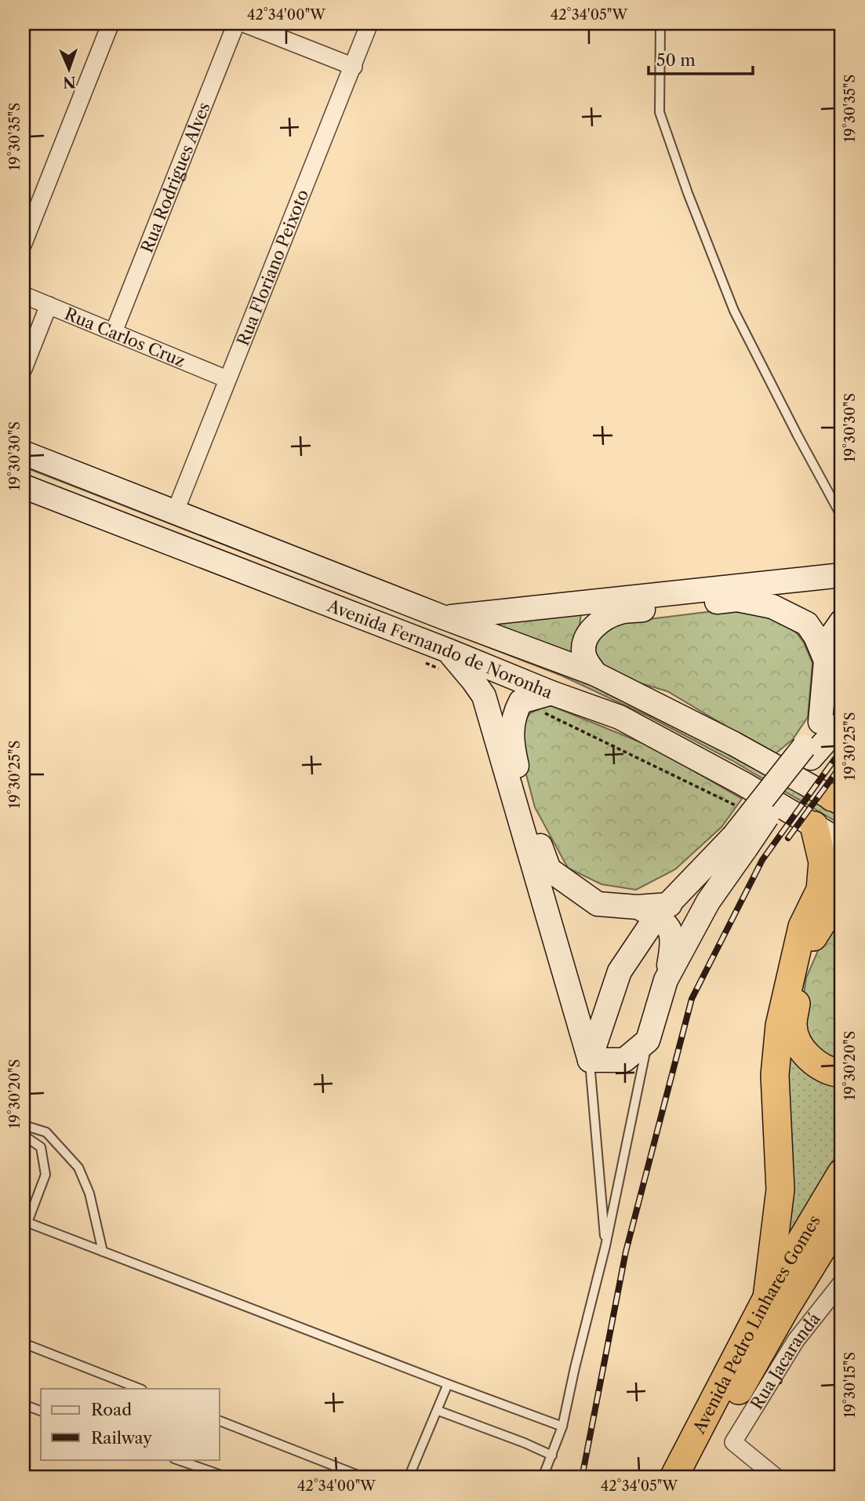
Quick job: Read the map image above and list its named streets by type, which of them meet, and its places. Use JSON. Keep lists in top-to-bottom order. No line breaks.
{"streets":{"highway":["Avenida Pedro Linhares Gomes"],"main road":["Avenida Fernando de Noronha"],"street":["Rua Rodrigues Alves","Rua Floriano Peixoto","Rua Carlos Cruz","Rua Jacarandá"]},"crossings":[["Rua Rodrigues Alves","Rua Carlos Cruz"],["Rua Floriano Peixoto","Rua Carlos Cruz"],["Rua Floriano Peixoto","Avenida Fernando de Noronha"]],"legend":["Road","Railway"],"scale_bar":"50 m","north":"bottom","coordinates":["42°34'00\"W","42°34'05\"W","19°30'35\"S","19°30'30\"S","19°30'25\"S","19°30'20\"S","19°30'15\"S"]}
